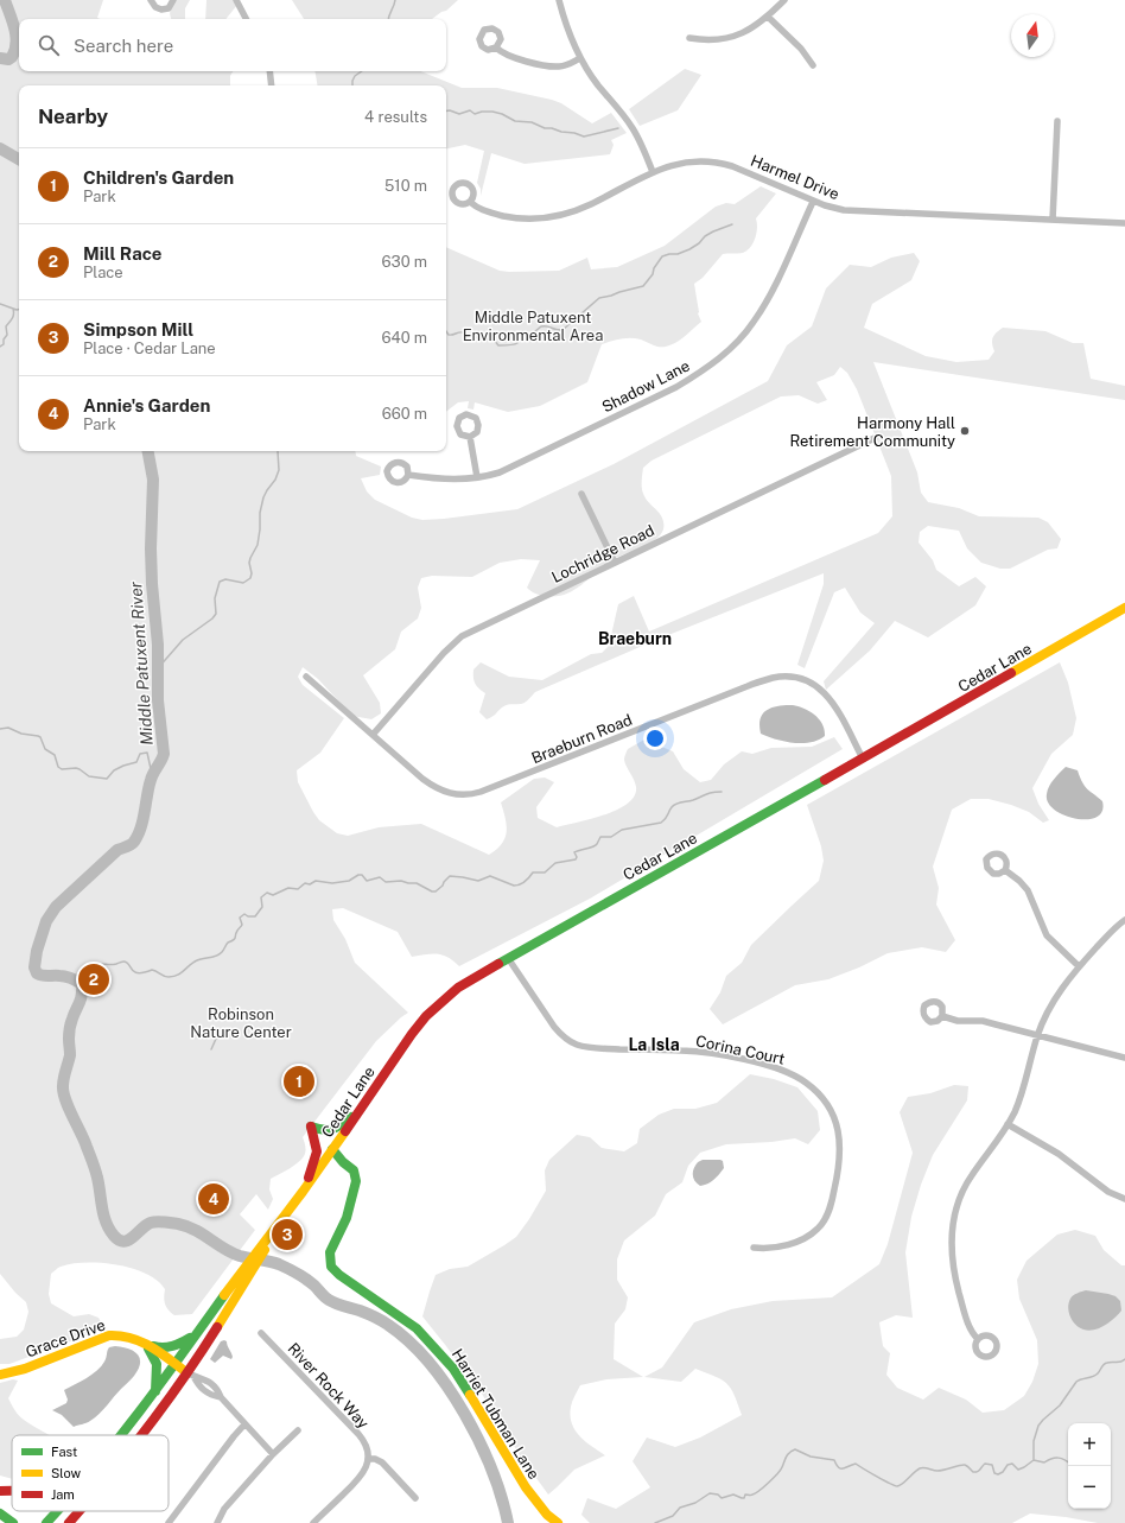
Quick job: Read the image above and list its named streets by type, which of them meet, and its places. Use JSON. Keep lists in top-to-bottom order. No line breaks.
{"streets":{"main road":["Cedar Lane","Grace Drive","Harriet Tubman Lane"],"street":["Harmel Drive","Shadow Lane","Lochridge Road","Braeburn Road","Corina Court","River Rock Way"]},"crossings":[["Harmel Drive","Shadow Lane"],["Lochridge Road","Braeburn Road"],["Cedar Lane","Braeburn Road"],["Cedar Lane","Corina Court"],["Cedar Lane","Grace Drive"],["Cedar Lane","Harriet Tubman Lane"]],"districts":["Braeburn","La Isla"],"water":["Middle Patuxent River"],"parks":["Middle Patuxent Environmental Area","Robinson Nature Center"],"places":["Harmony Hall Retirement Community"],"legend":["Fast","Slow","Jam"],"north":"top","page":{"search":"Search here","heading":["Nearby","4 results"],"list":[{"mark":"1","name":"Children's Garden","note":"Park","value":"510 m"},{"mark":"2","name":"Mill Race","note":"Place","value":"630 m"},{"mark":"3","name":"Simpson Mill","note":"Place · Cedar Lane","value":"640 m"},{"mark":"4","name":"Annie's Garden","note":"Park","value":"660 m"}],"pins":["2","1","4","3"],"map_buttons":["+","−"]}}
